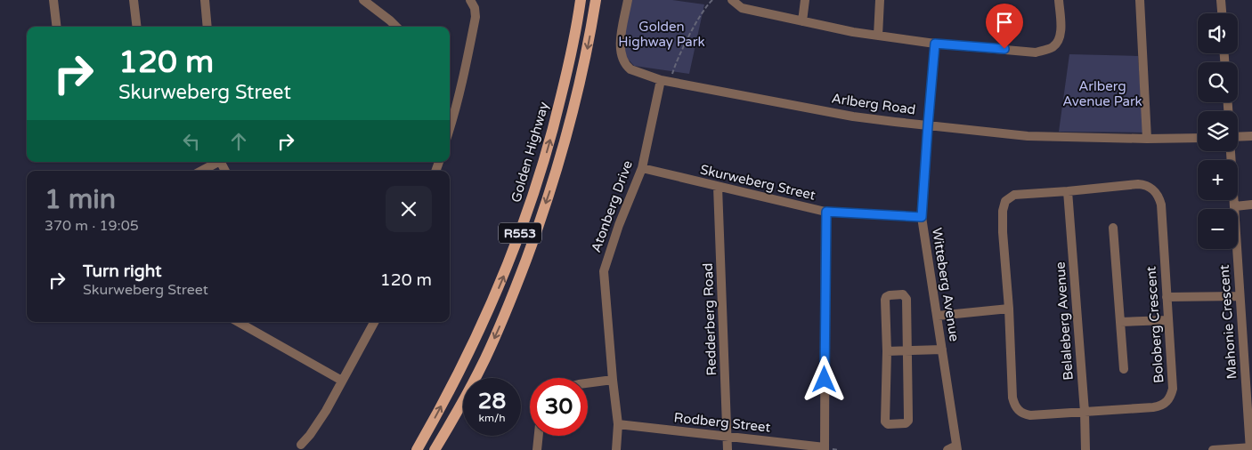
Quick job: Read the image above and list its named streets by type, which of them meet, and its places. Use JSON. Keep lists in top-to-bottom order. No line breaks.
{"streets":{"main road":["Golden Highway","R553"],"street":["Arlberg Road","Skurweberg Street","Atonberg Drive","Witteberg Avenue","Redderberg Road","Belaleberg Avenue","Mahonie Crescent","Boloberg Crescent","Rodberg Street"]},"crossings":[["Arlberg Road","Atonberg Drive"],["Arlberg Road","Witteberg Avenue"],["Skurweberg Street","Atonberg Drive"],["Skurweberg Street","Witteberg Avenue"],["Skurweberg Street","Redderberg Road"],["Atonberg Drive","Rodberg Street"],["Redderberg Road","Rodberg Street"],["Belaleberg Avenue","Boloberg Crescent"]],"parks":["Golden Highway Park","Arlberg Avenue Park"],"page":{"map_buttons":["+","−"],"turn":["120 m","Skurweberg Street"],"heading":["1 min","370 m · 19:05"],"list":[{"name":"Turn right","note":"Skurweberg Street","value":"120 m"}],"speed":"28 km/h","limit":"30"}}
